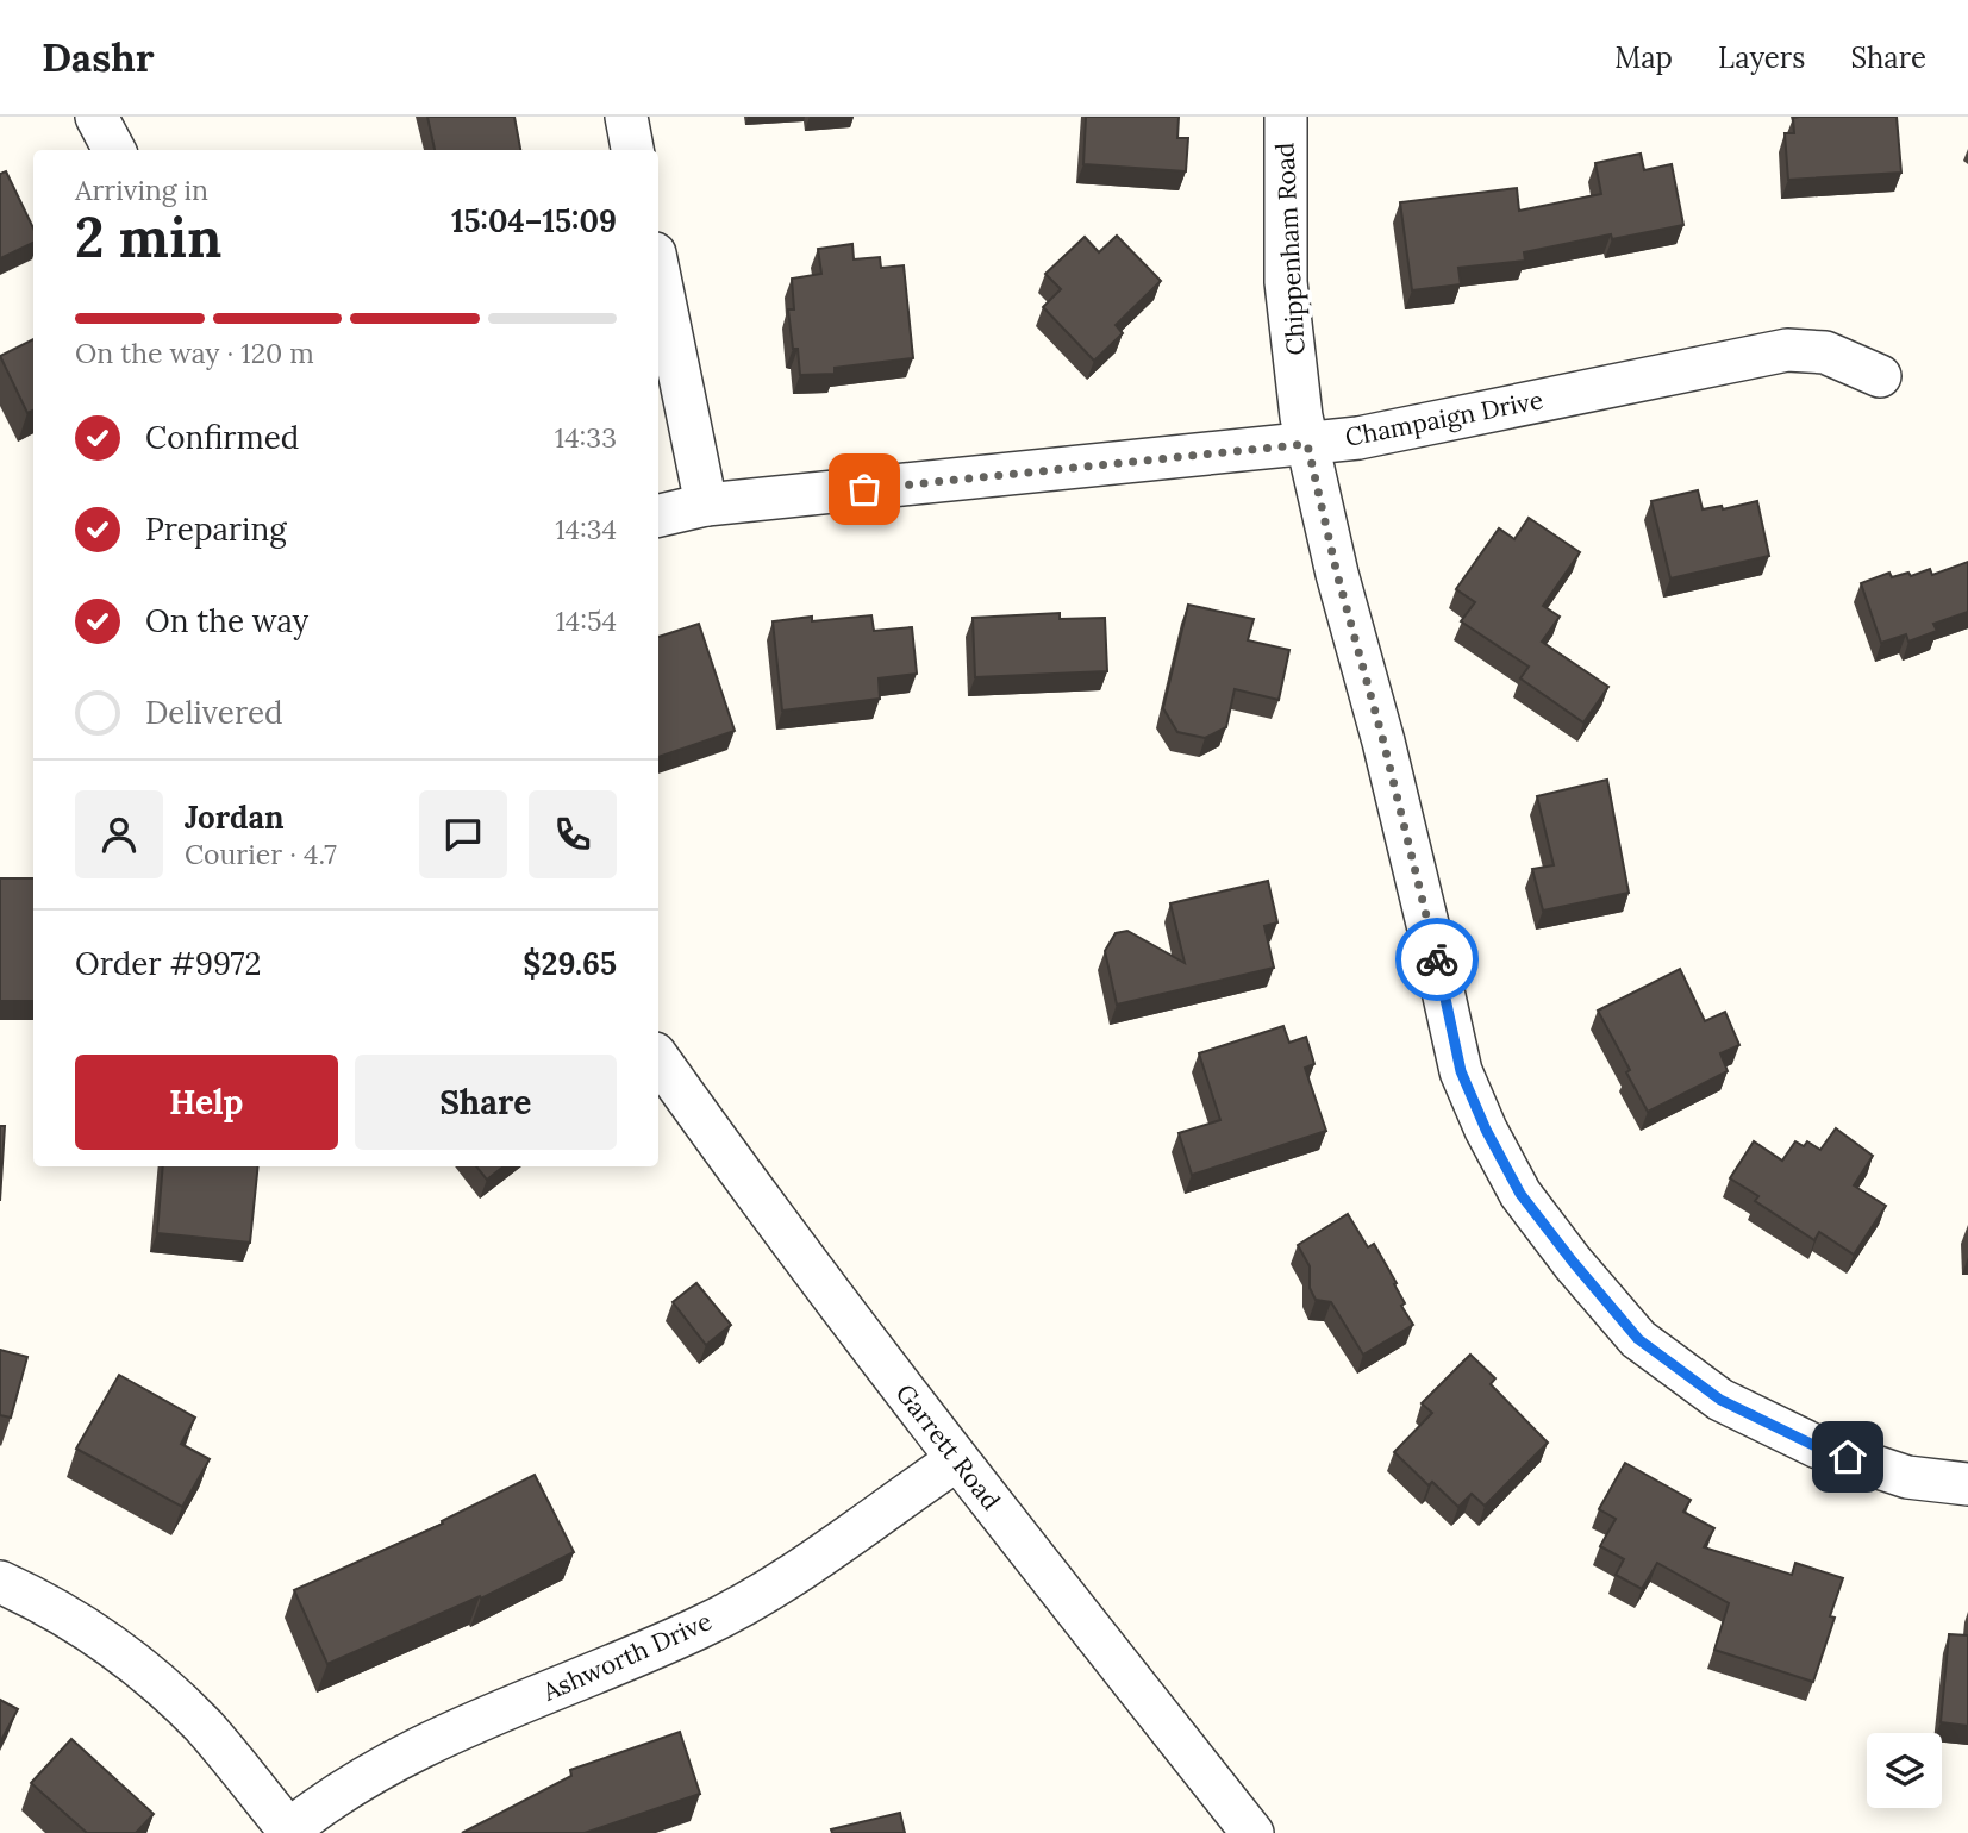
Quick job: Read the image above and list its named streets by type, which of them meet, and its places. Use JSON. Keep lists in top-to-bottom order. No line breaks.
{"streets":{"street":["Chippenham Road","Champaign Drive","Garrett Road","Ashworth Drive"]},"crossings":[["Chippenham Road","Champaign Drive"],["Garrett Road","Ashworth Drive"]],"page":{"header":"Dashr","nav":["Map","Layers","Share"],"heading":["2 min","Arriving in","15:04–15:09"],"panel":["Jordan","Courier · 4.7","Order #9972","$29.65"],"bar":"On the way · 120 m","list":[["Confirmed","14:33"],["Preparing","14:34"],["On the way","14:54"],"Delivered"],"buttons":["Help","Share"]}}
